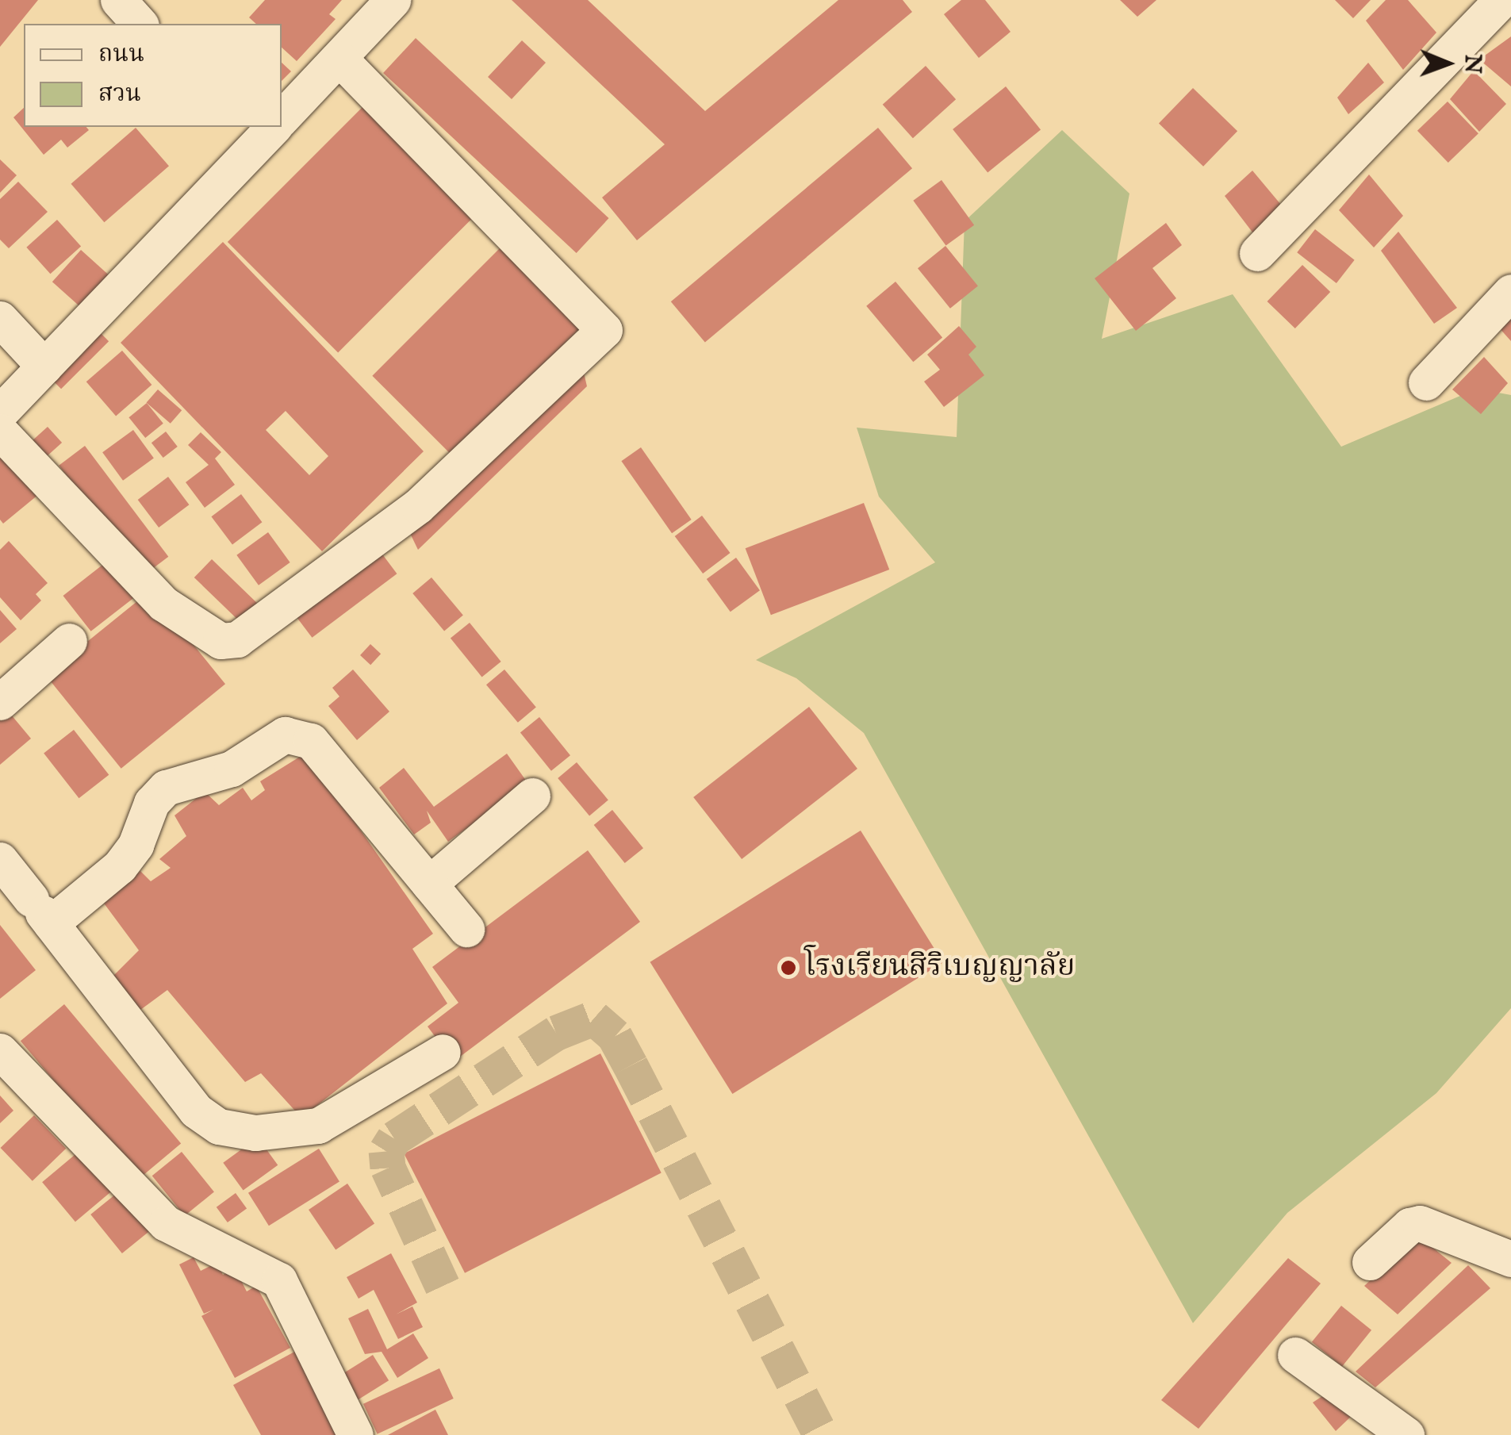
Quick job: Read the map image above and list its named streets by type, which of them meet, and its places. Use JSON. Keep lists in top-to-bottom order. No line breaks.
{"places":["โรงเรียนสิริเบญญาลัย"],"legend":["ถนน","สวน"],"north":"right"}
